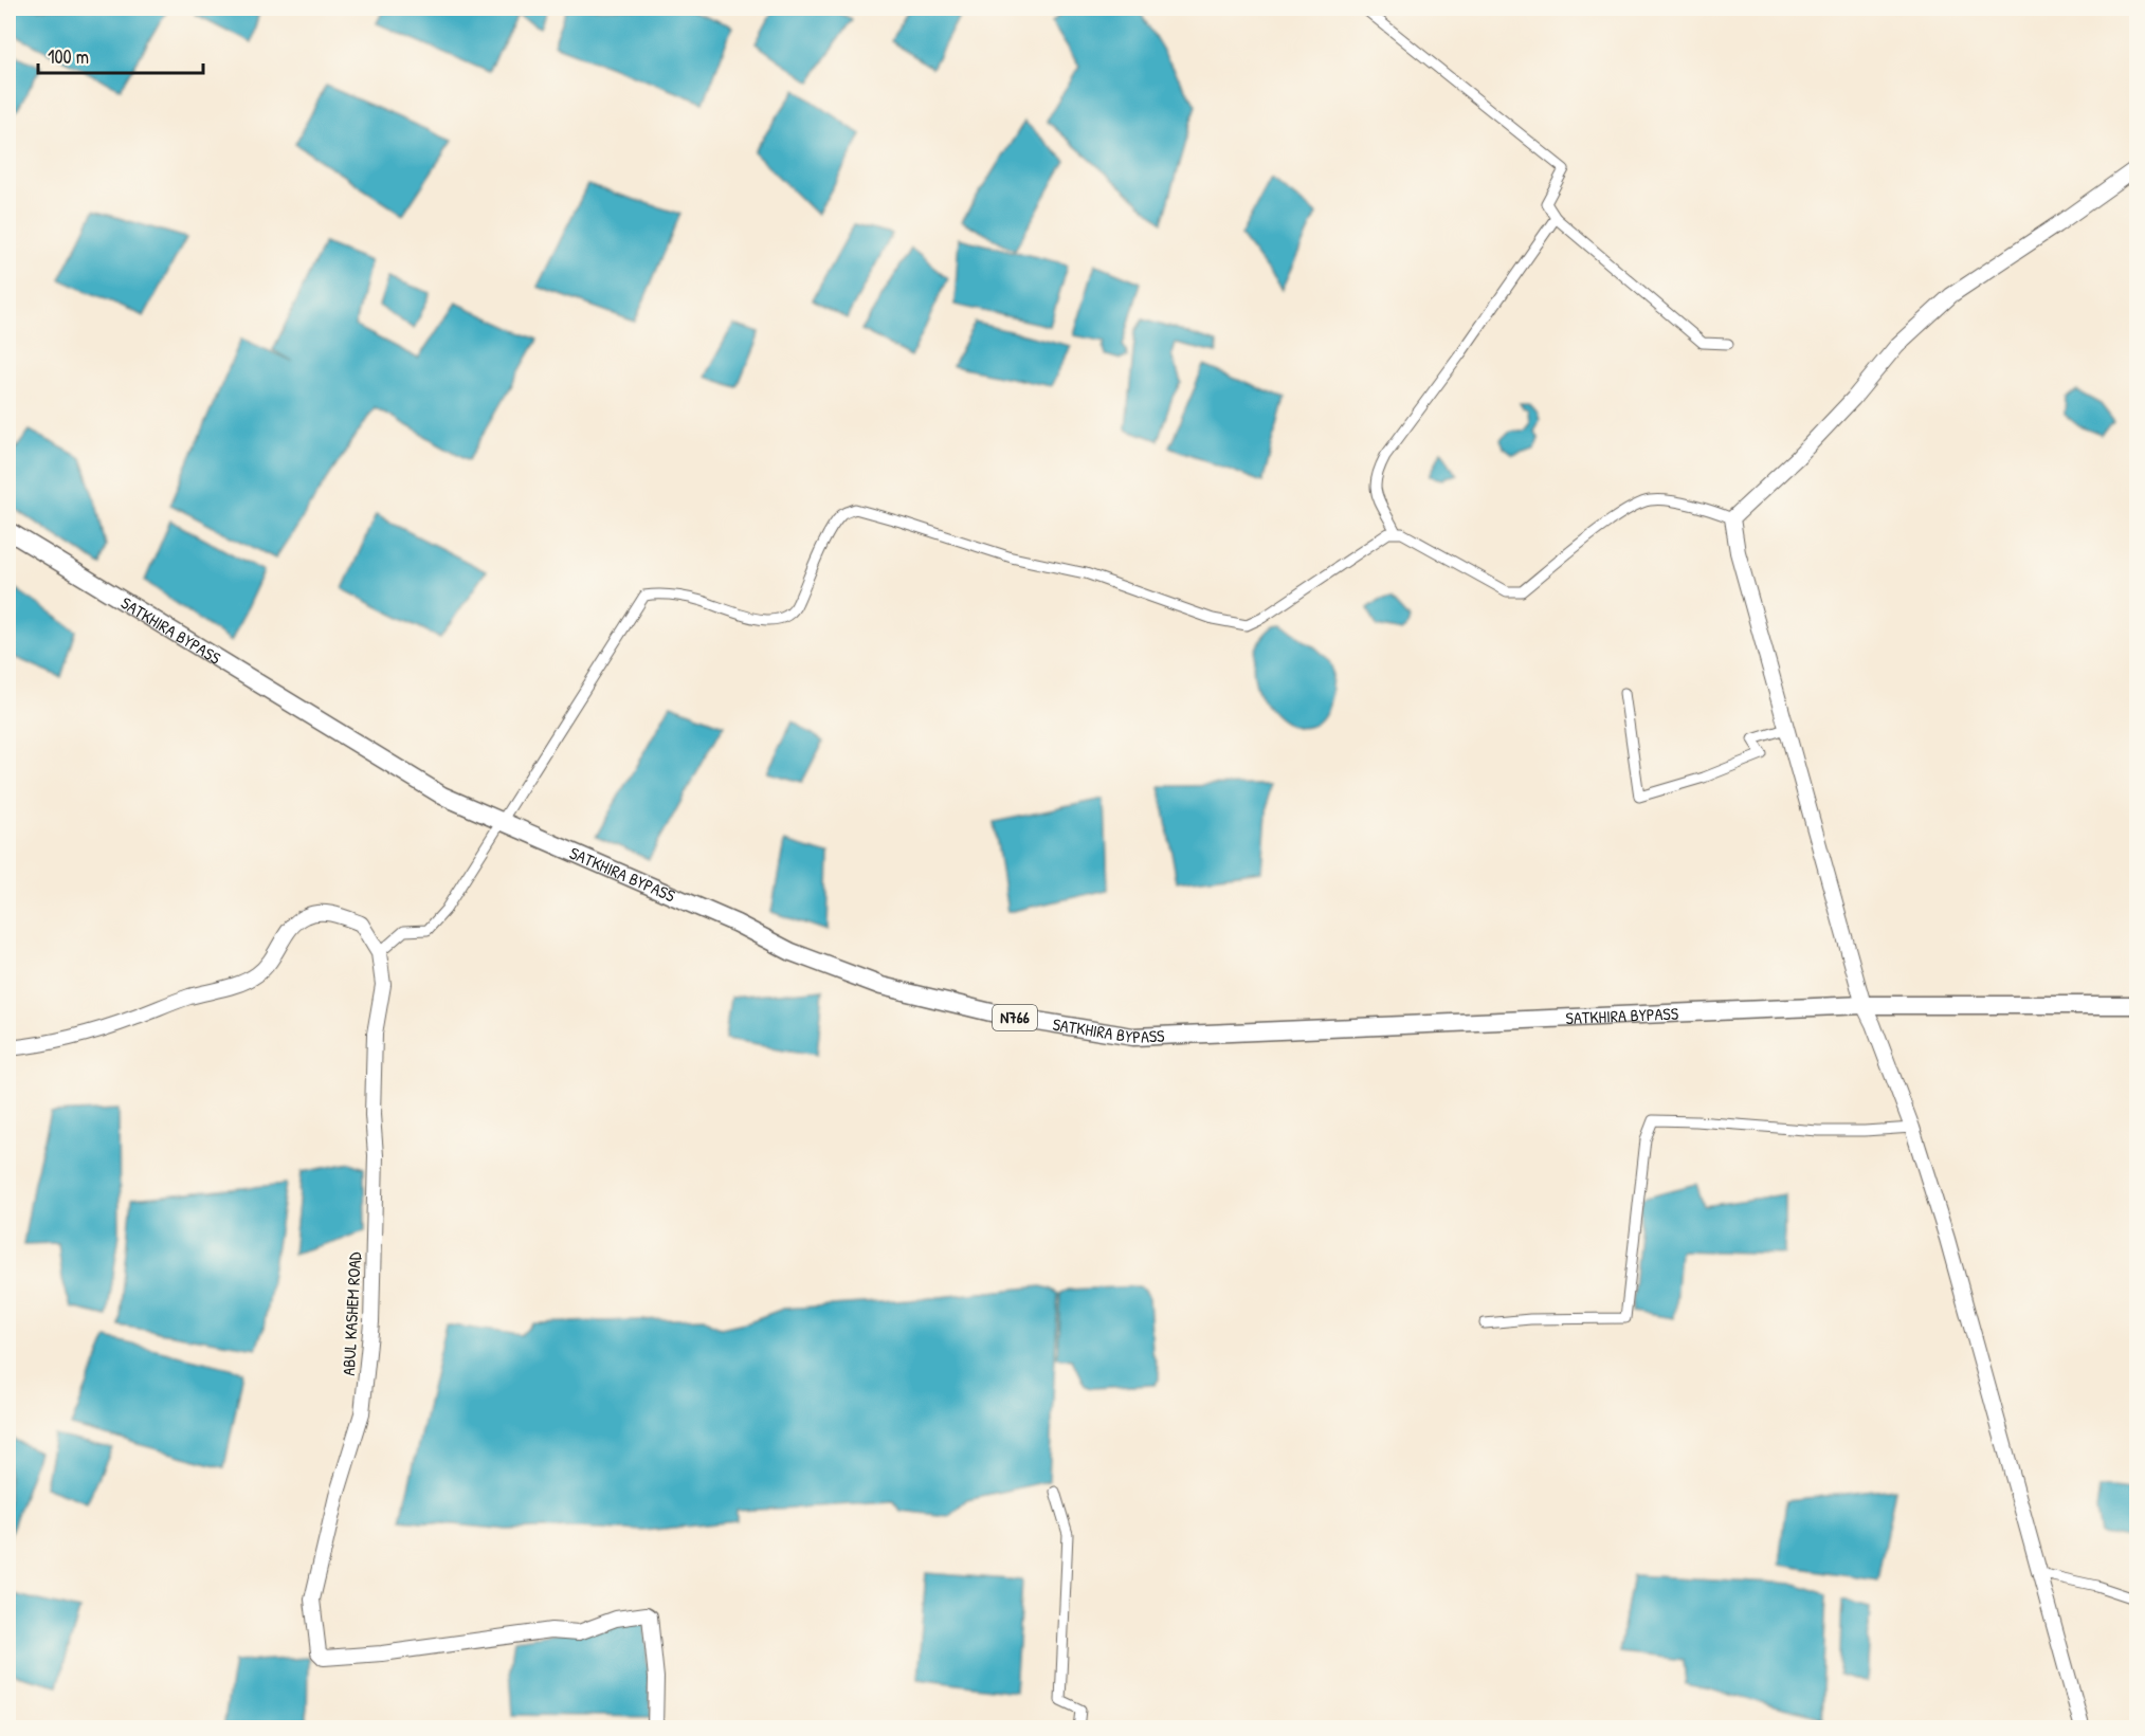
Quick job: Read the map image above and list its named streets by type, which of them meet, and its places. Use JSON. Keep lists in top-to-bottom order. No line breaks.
{"streets":{"highway":["SATKHIRA BYPASS","N766"],"street":["ABUL KASHEM ROAD"]},"scale_bar":"100 m"}
